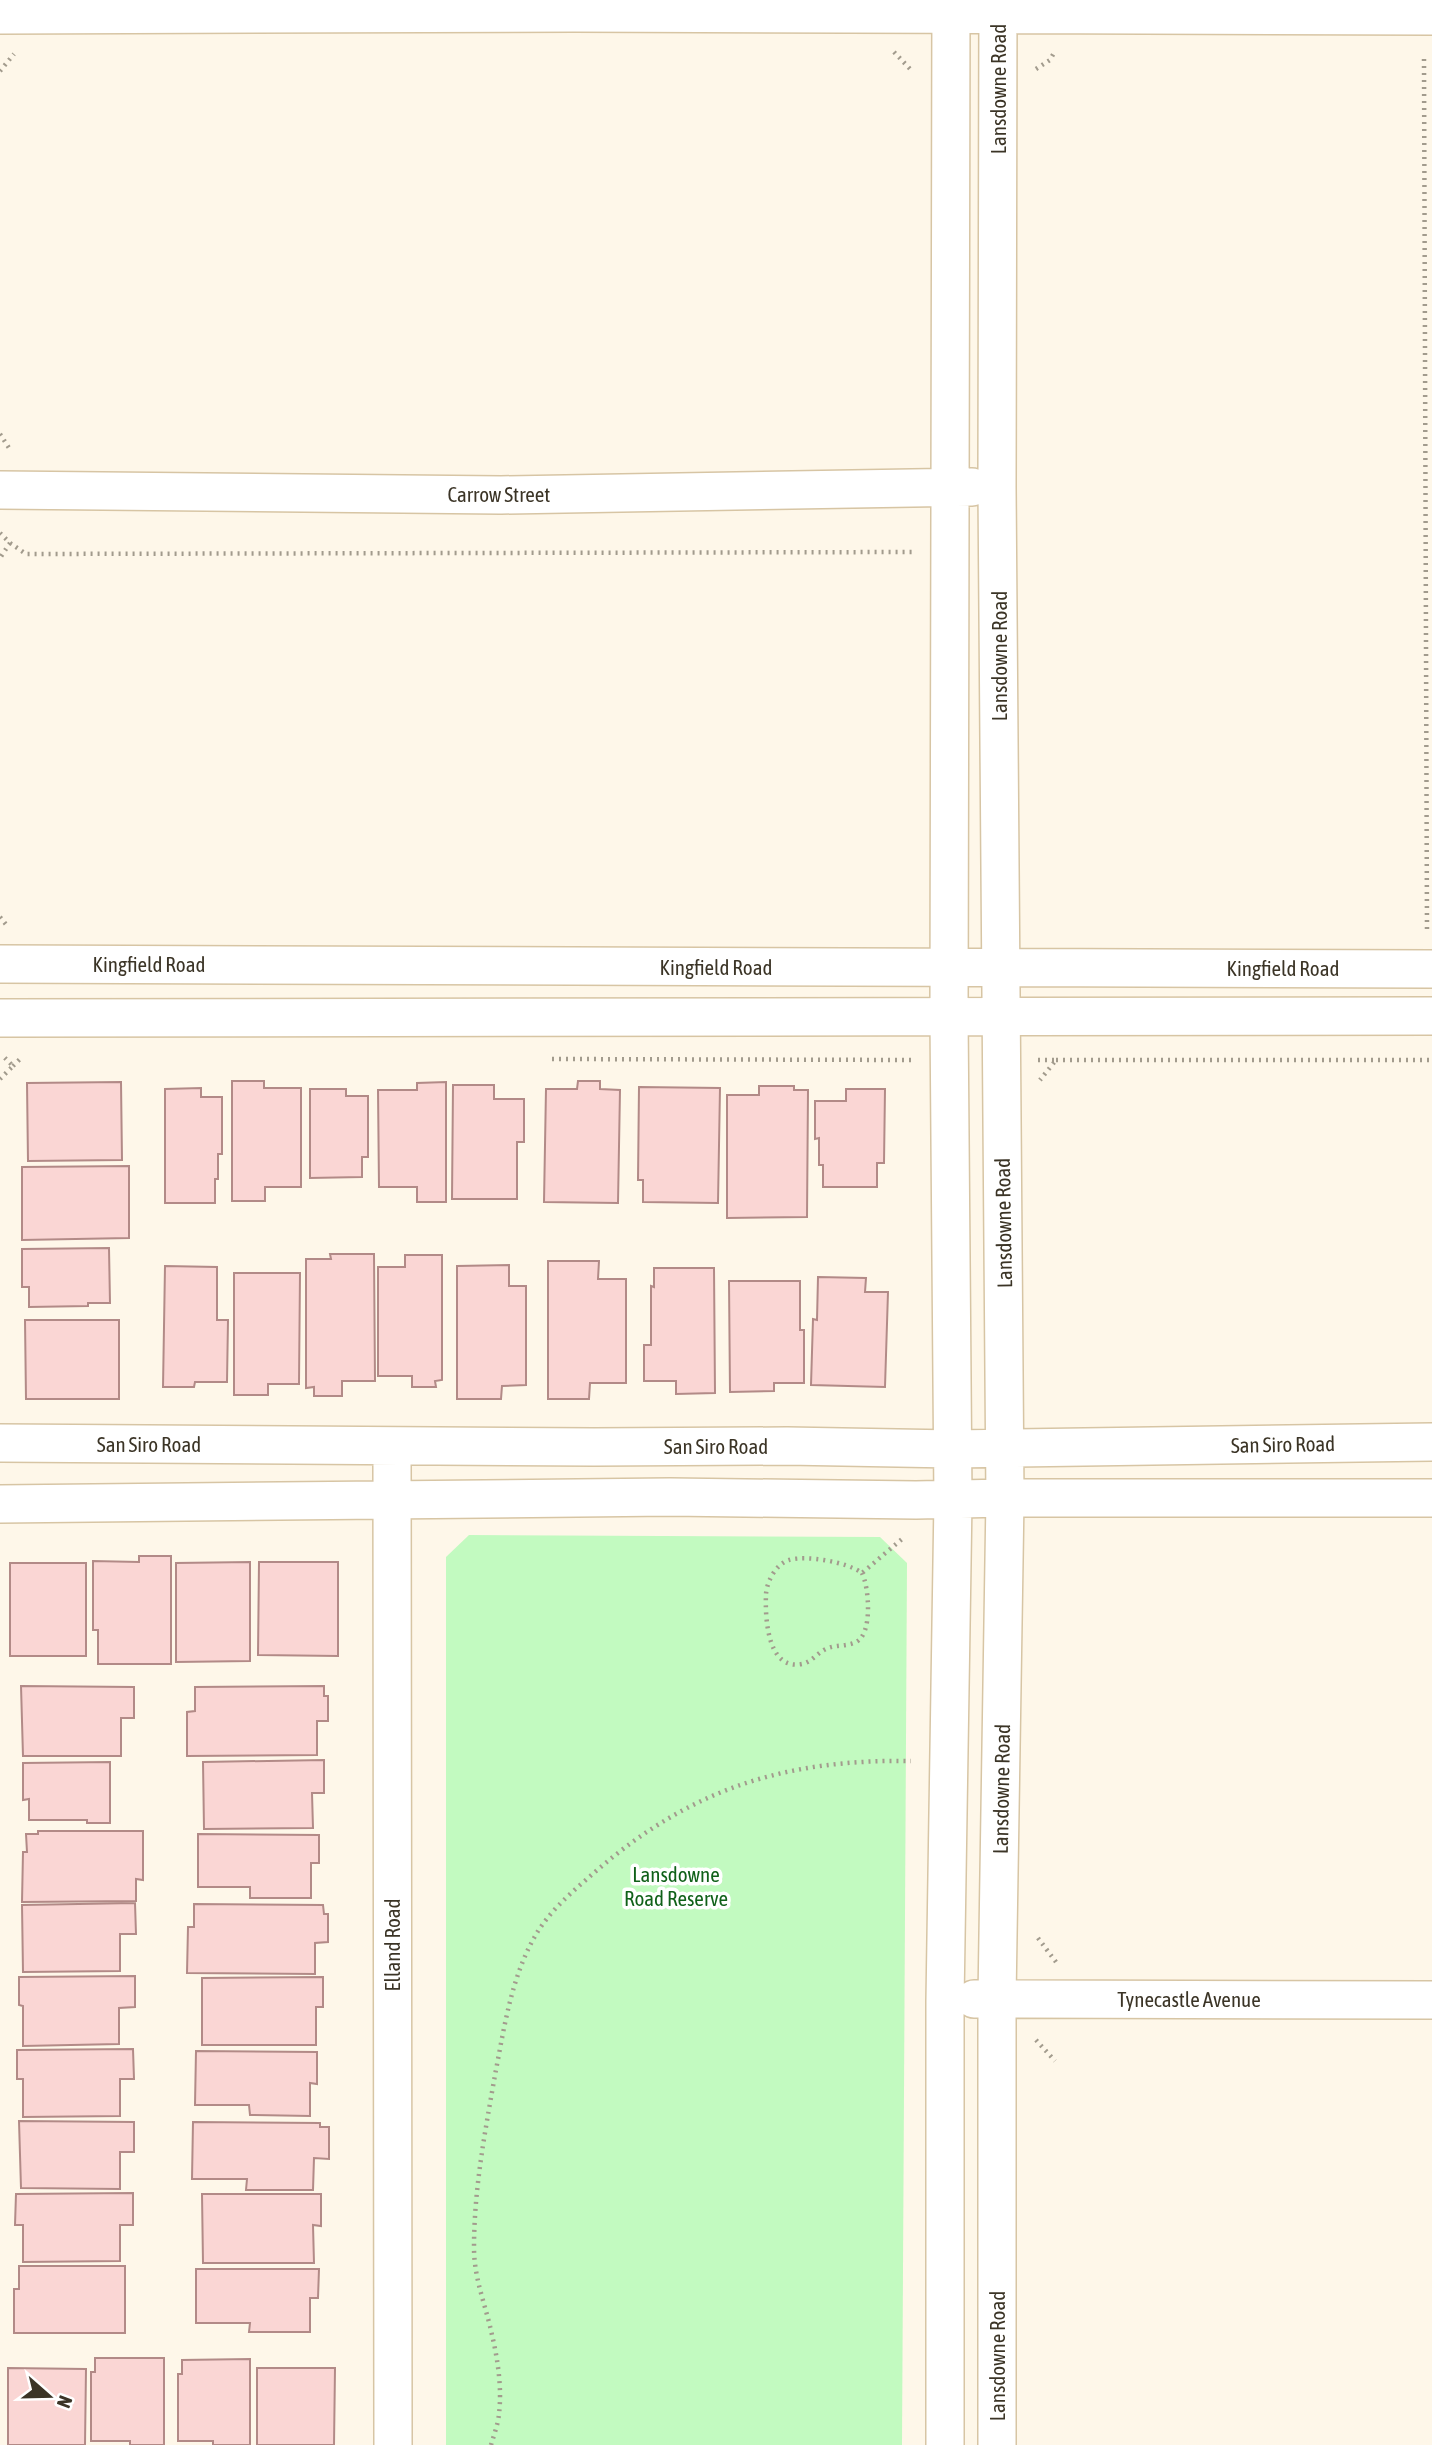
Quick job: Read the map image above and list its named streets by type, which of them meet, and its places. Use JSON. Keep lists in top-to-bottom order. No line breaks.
{"streets":{"street":["Lansdowne Road","Carrow Street","Kingfield Road","San Siro Road","Elland Road","Tynecastle Avenue"]},"crossings":[["Lansdowne Road","Carrow Street"],["Lansdowne Road","Kingfield Road"],["Lansdowne Road","San Siro Road"],["Lansdowne Road","Tynecastle Avenue"],["San Siro Road","Elland Road"]],"parks":["Lansdowne Road Reserve"],"north":"right"}
